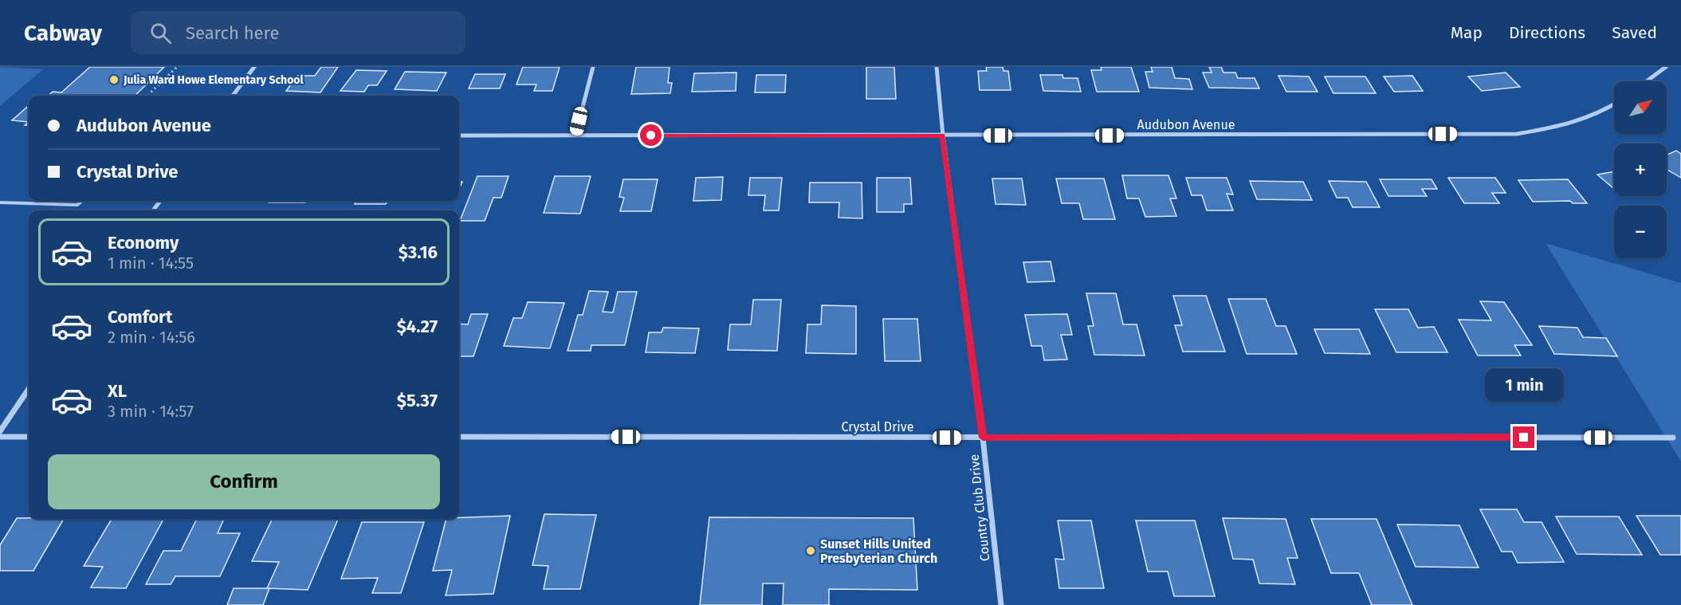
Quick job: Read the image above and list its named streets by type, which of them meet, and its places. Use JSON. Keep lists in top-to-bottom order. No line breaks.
{"streets":{"street":["Audubon Avenue","Crystal Drive","Country Club Drive"]},"crossings":[["Audubon Avenue","Country Club Drive"],["Crystal Drive","Country Club Drive"]],"places":["Julia Ward Howe Elementary School","Sunset Hills United Presbyterian Church"],"north":"top right","page":{"header":"Cabway","search":"Search here","nav":["Map","Directions","Saved"],"map_buttons":["+","−"],"banner":["Audubon Avenue","Crystal Drive"],"list":[{"name":"Economy","note":"1 min · 14:55","value":"$3.16"},{"name":"Comfort","note":"2 min · 14:56","value":"$4.27"},{"name":"XL","note":"3 min · 14:57","value":"$5.37"}],"bubble":"1 min","buttons":"Confirm"}}
